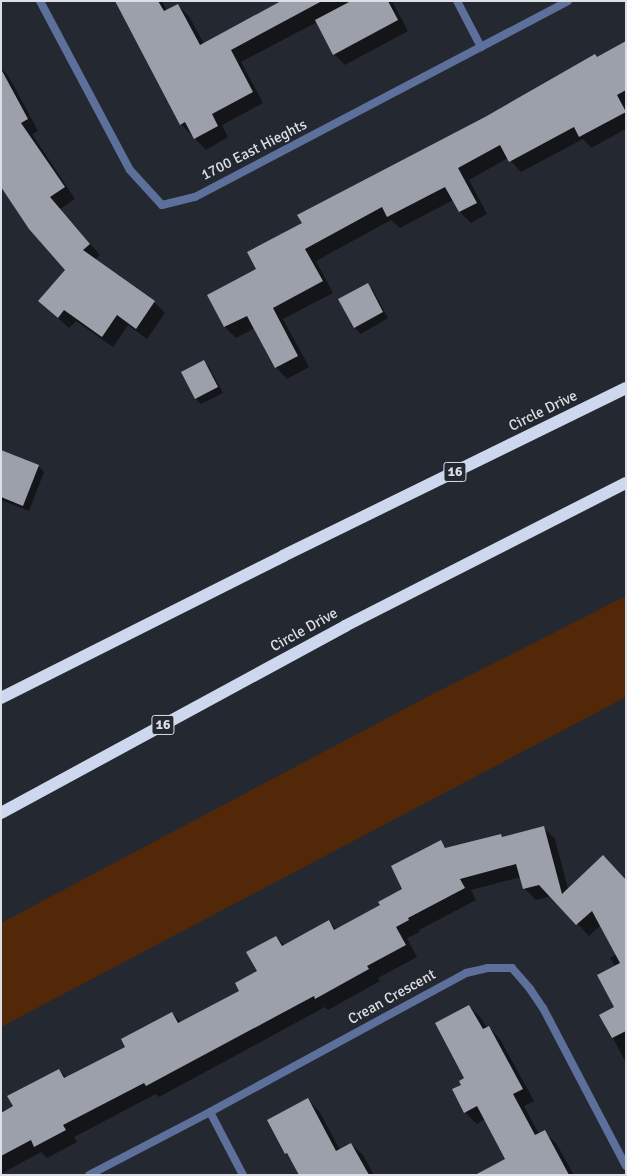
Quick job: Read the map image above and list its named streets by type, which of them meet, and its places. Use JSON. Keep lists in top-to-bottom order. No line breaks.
{"streets":{"highway":["Circle Drive","16"],"street":["1700 East Hieghts","Crean Crescent"]}}
